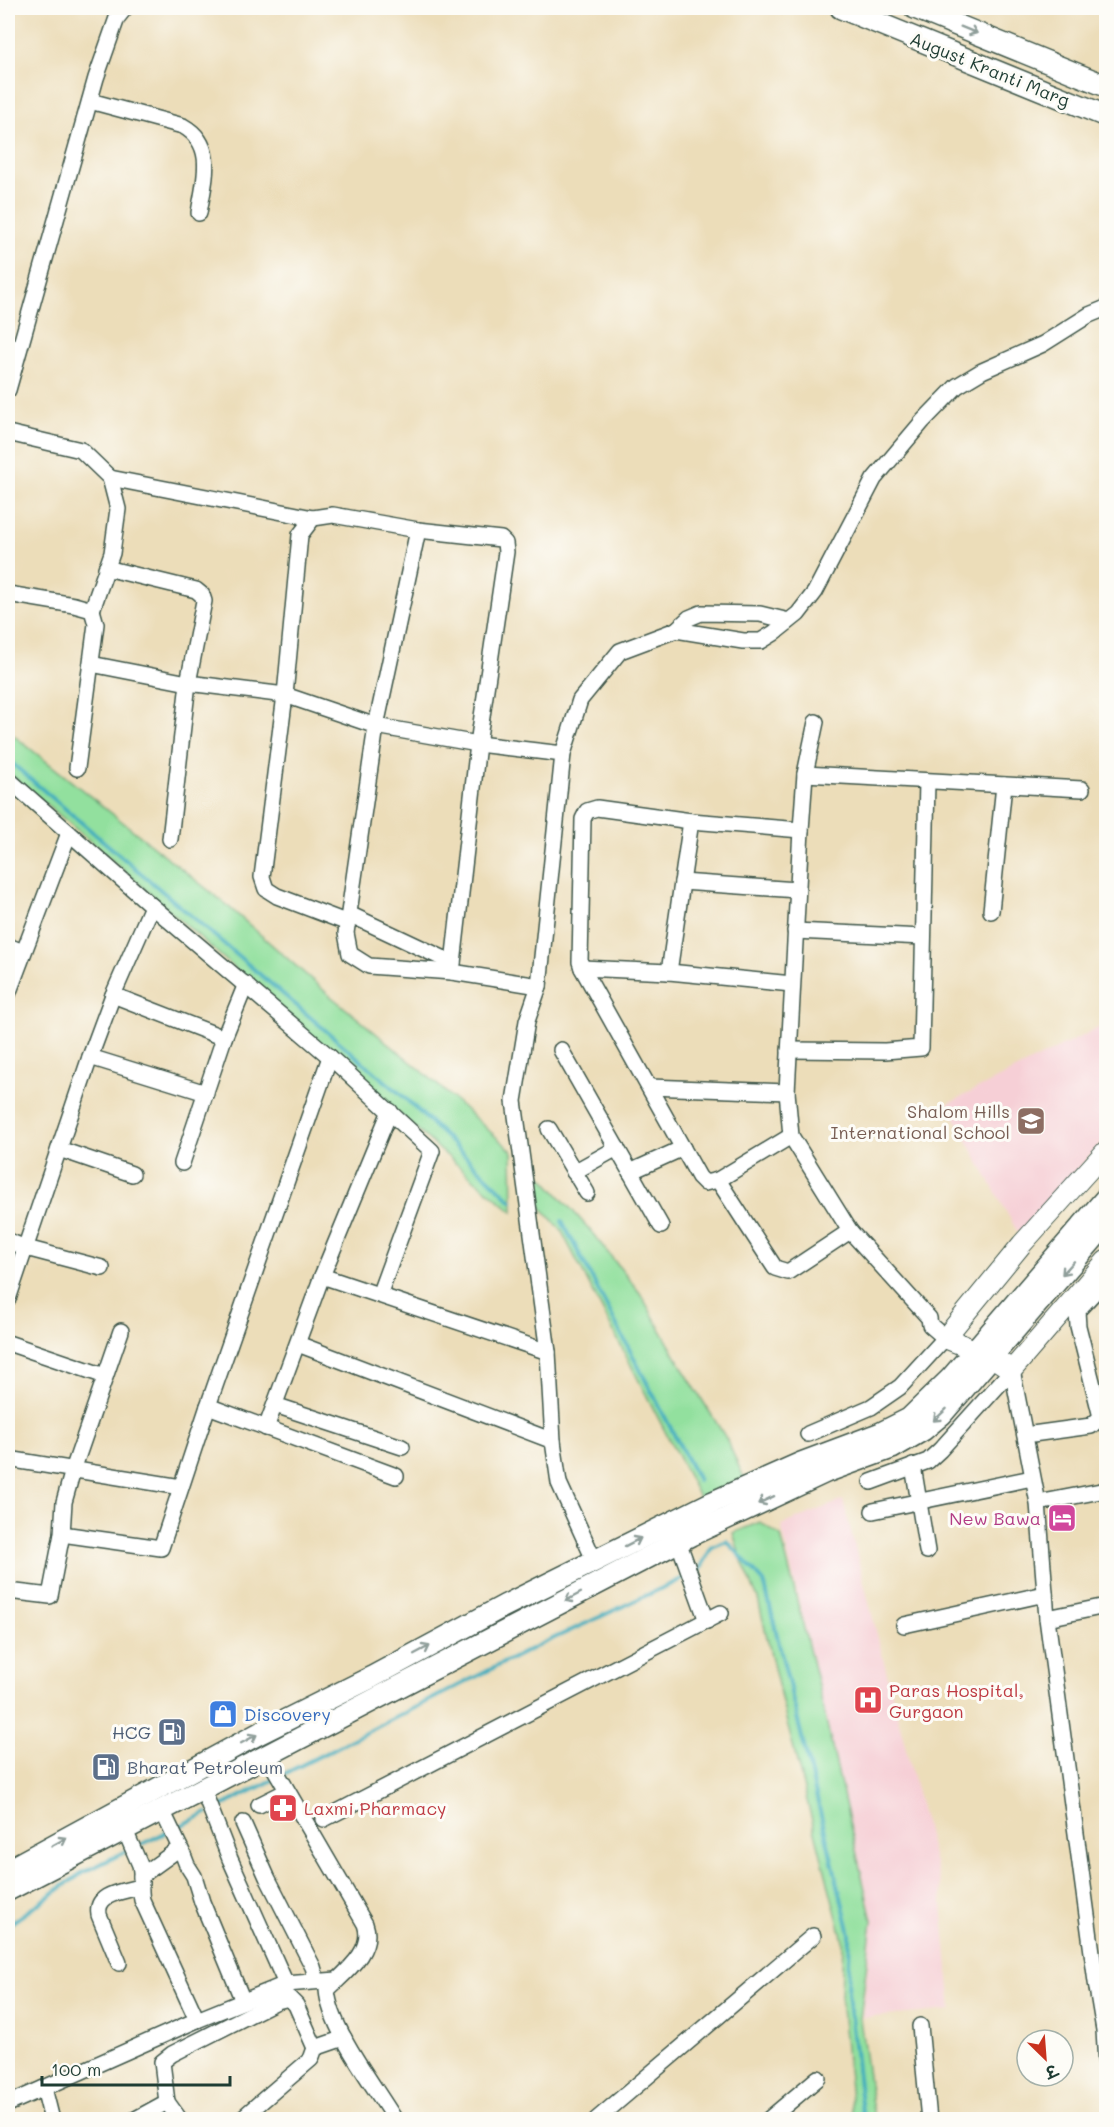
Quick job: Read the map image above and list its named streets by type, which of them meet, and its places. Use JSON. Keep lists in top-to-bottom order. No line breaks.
{"streets":{"main road":["August Kranti Marg"]},"places":{"school or university":["Shalom Hills International School"],"hotel":["New Bawa"],"hospital":["Paras Hospital, Gurgaon"],"shop":["Discovery"],"fuel station":["HCG","Bharat Petroleum"],"pharmacy":["Laxmi Pharmacy"]},"scale_bar":"100 m","north":"bottom right"}
